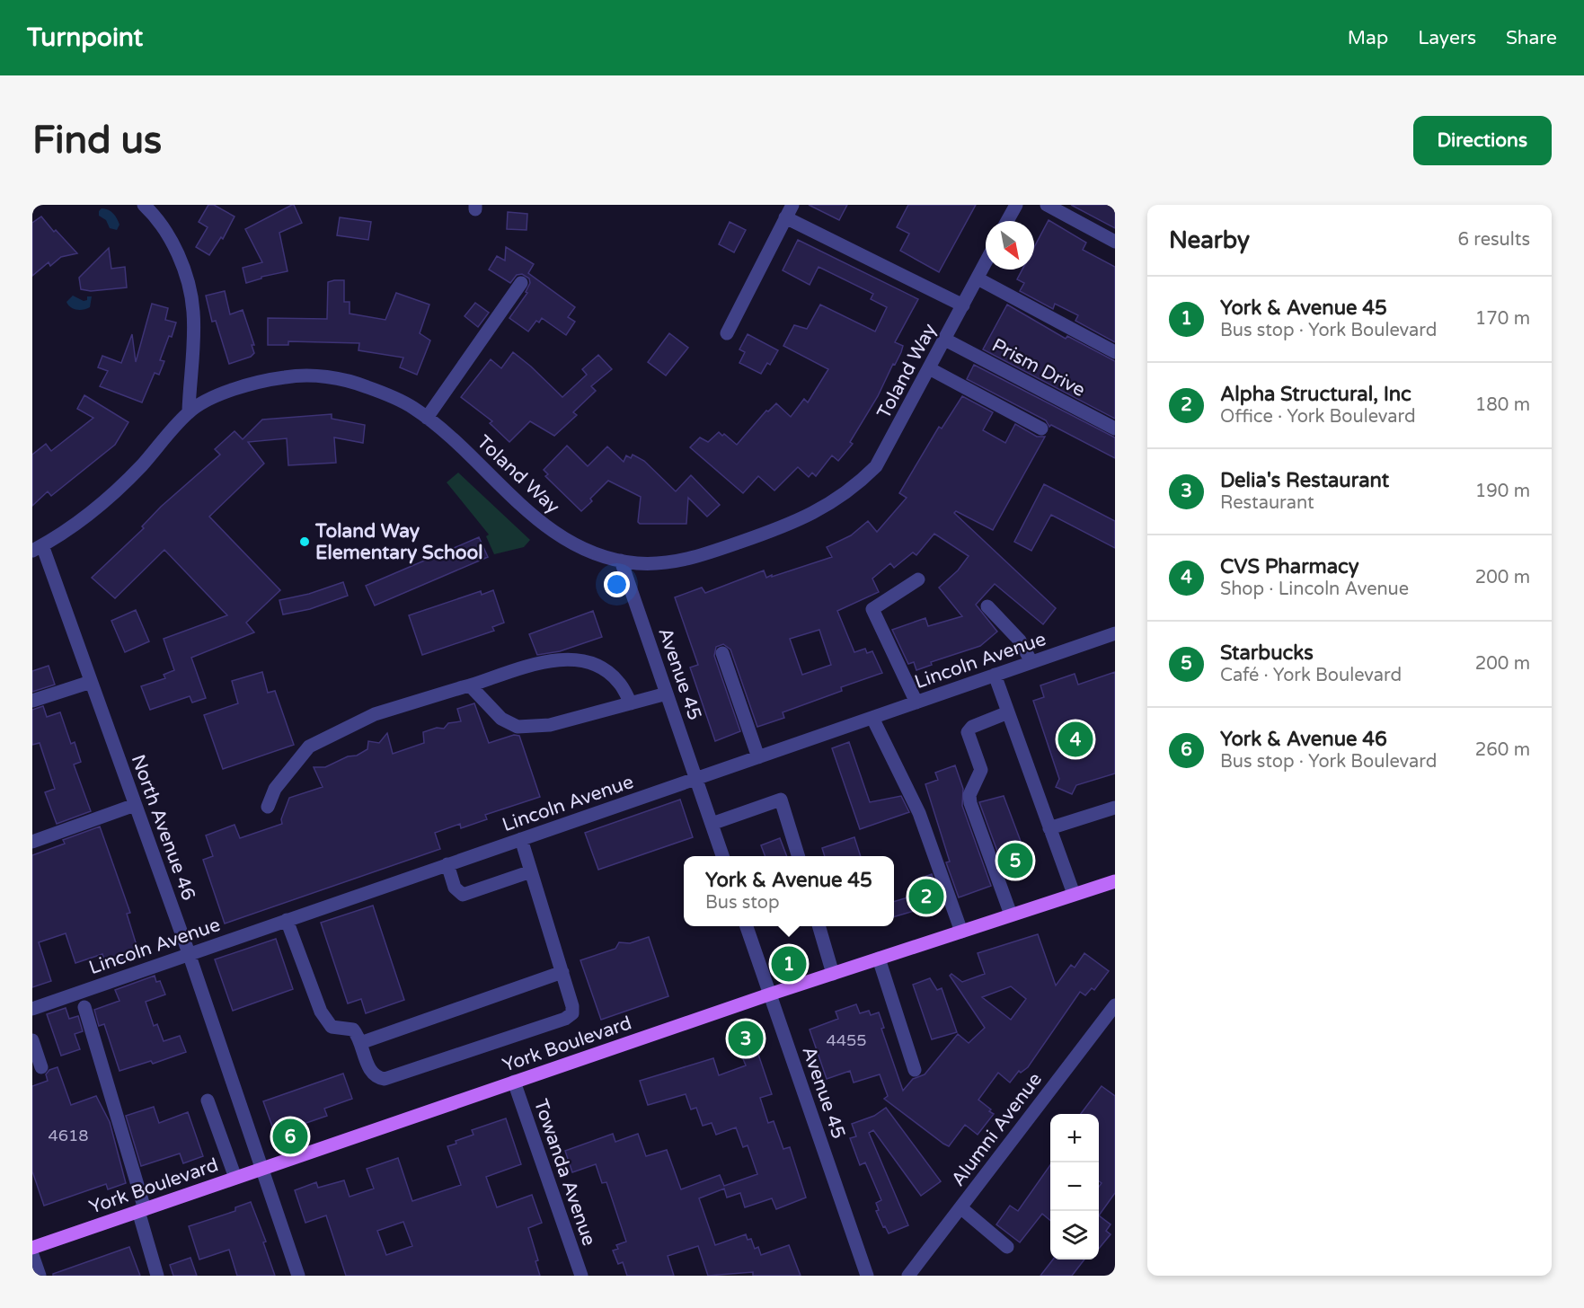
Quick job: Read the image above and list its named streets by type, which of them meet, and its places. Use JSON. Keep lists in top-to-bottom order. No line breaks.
{"streets":{"main road":["York Boulevard"],"street":["Prism Drive","Toland Way","Lincoln Avenue","Avenue 45","North Avenue 46","Alumni Avenue","Towanda Avenue"]},"crossings":[["Prism Drive","Toland Way"],["Toland Way","Avenue 45"],["Toland Way","North Avenue 46"],["Lincoln Avenue","Avenue 45"],["Lincoln Avenue","North Avenue 46"],["Avenue 45","York Boulevard"],["North Avenue 46","York Boulevard"],["York Boulevard","Towanda Avenue"]],"places":["Toland Way Elementary School"],"house_numbers":["4455","4618"],"north":"bottom right","page":{"header":"Turnpoint","nav":["Map","Layers","Share"],"buttons":"Directions","title":"Find us","heading":["Nearby","6 results"],"list":[{"mark":"1","name":"York & Avenue 45","note":"Bus stop · York Boulevard","value":"170 m"},{"mark":"2","name":"Alpha Structural, Inc","note":"Office · York Boulevard","value":"180 m"},{"mark":"3","name":"Delia's Restaurant","note":"Restaurant","value":"190 m"},{"mark":"4","name":"CVS Pharmacy","note":"Shop · Lincoln Avenue","value":"200 m"},{"mark":"5","name":"Starbucks","note":"Café · York Boulevard","value":"200 m"},{"mark":"6","name":"York & Avenue 46","note":"Bus stop · York Boulevard","value":"260 m"}],"pins":["4","5","2","1","3","6"],"popup":["York & Avenue 45","Bus stop"],"map_buttons":["+","−"]}}
